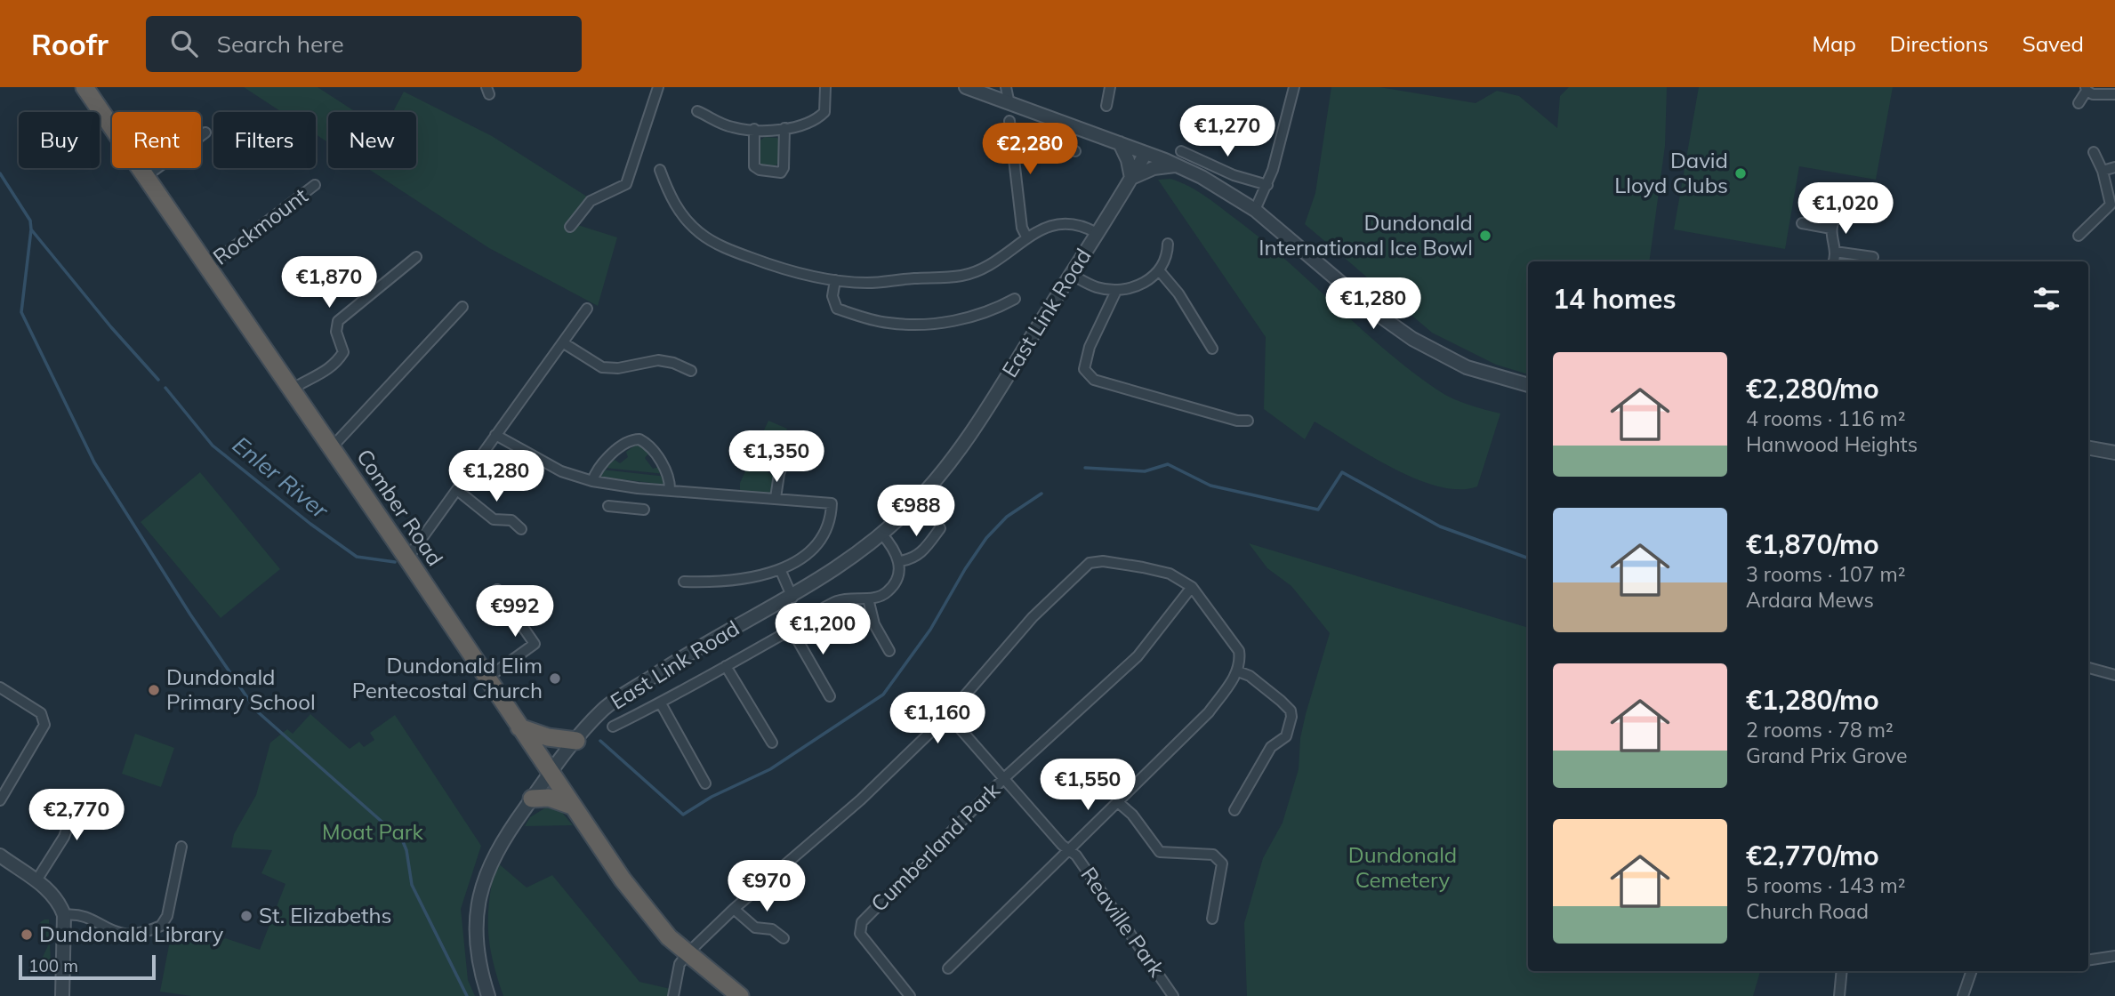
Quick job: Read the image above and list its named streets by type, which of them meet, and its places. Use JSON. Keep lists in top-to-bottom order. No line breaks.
{"streets":{"highway":["Comber Road"],"street":["Rockmount","East Link Road","Cumberland Park","Reaville Park"]},"crossings":[["Rockmount","Comber Road"],["East Link Road","Comber Road"],["Cumberland Park","Reaville Park"]],"water":["Enler River"],"parks":["Moat Park","Dundonald Cemetery"],"places":["David Lloyd Clubs","Dundonald International Ice Bowl","Dundonald Elim Pentecostal Church","Dundonald Primary School","St. Elizabeths","Dundonald Library"],"scale_bar":"100 m","page":{"header":"Roofr","search":"Search here","nav":["Map","Directions","Saved"],"price":["€1,270","€2,280","€1,020","€1,870","€1,280","€1,350","€1,280","€988","€992","€1,200","€1,160","€1,550","€2,770","€970"],"chip":["Buy","Rent","Filters","New"],"heading":"14 homes","list":[{"name":"€2,280/mo","note":"4 rooms · 116 m² · Hanwood Heights"},{"name":"€1,870/mo","note":"3 rooms · 107 m² · Ardara Mews"},{"name":"€1,280/mo","note":"2 rooms · 78 m² · Grand Prix Grove"},{"name":"€2,770/mo","note":"5 rooms · 143 m² · Church Road"}],"scale":"100 m"}}
